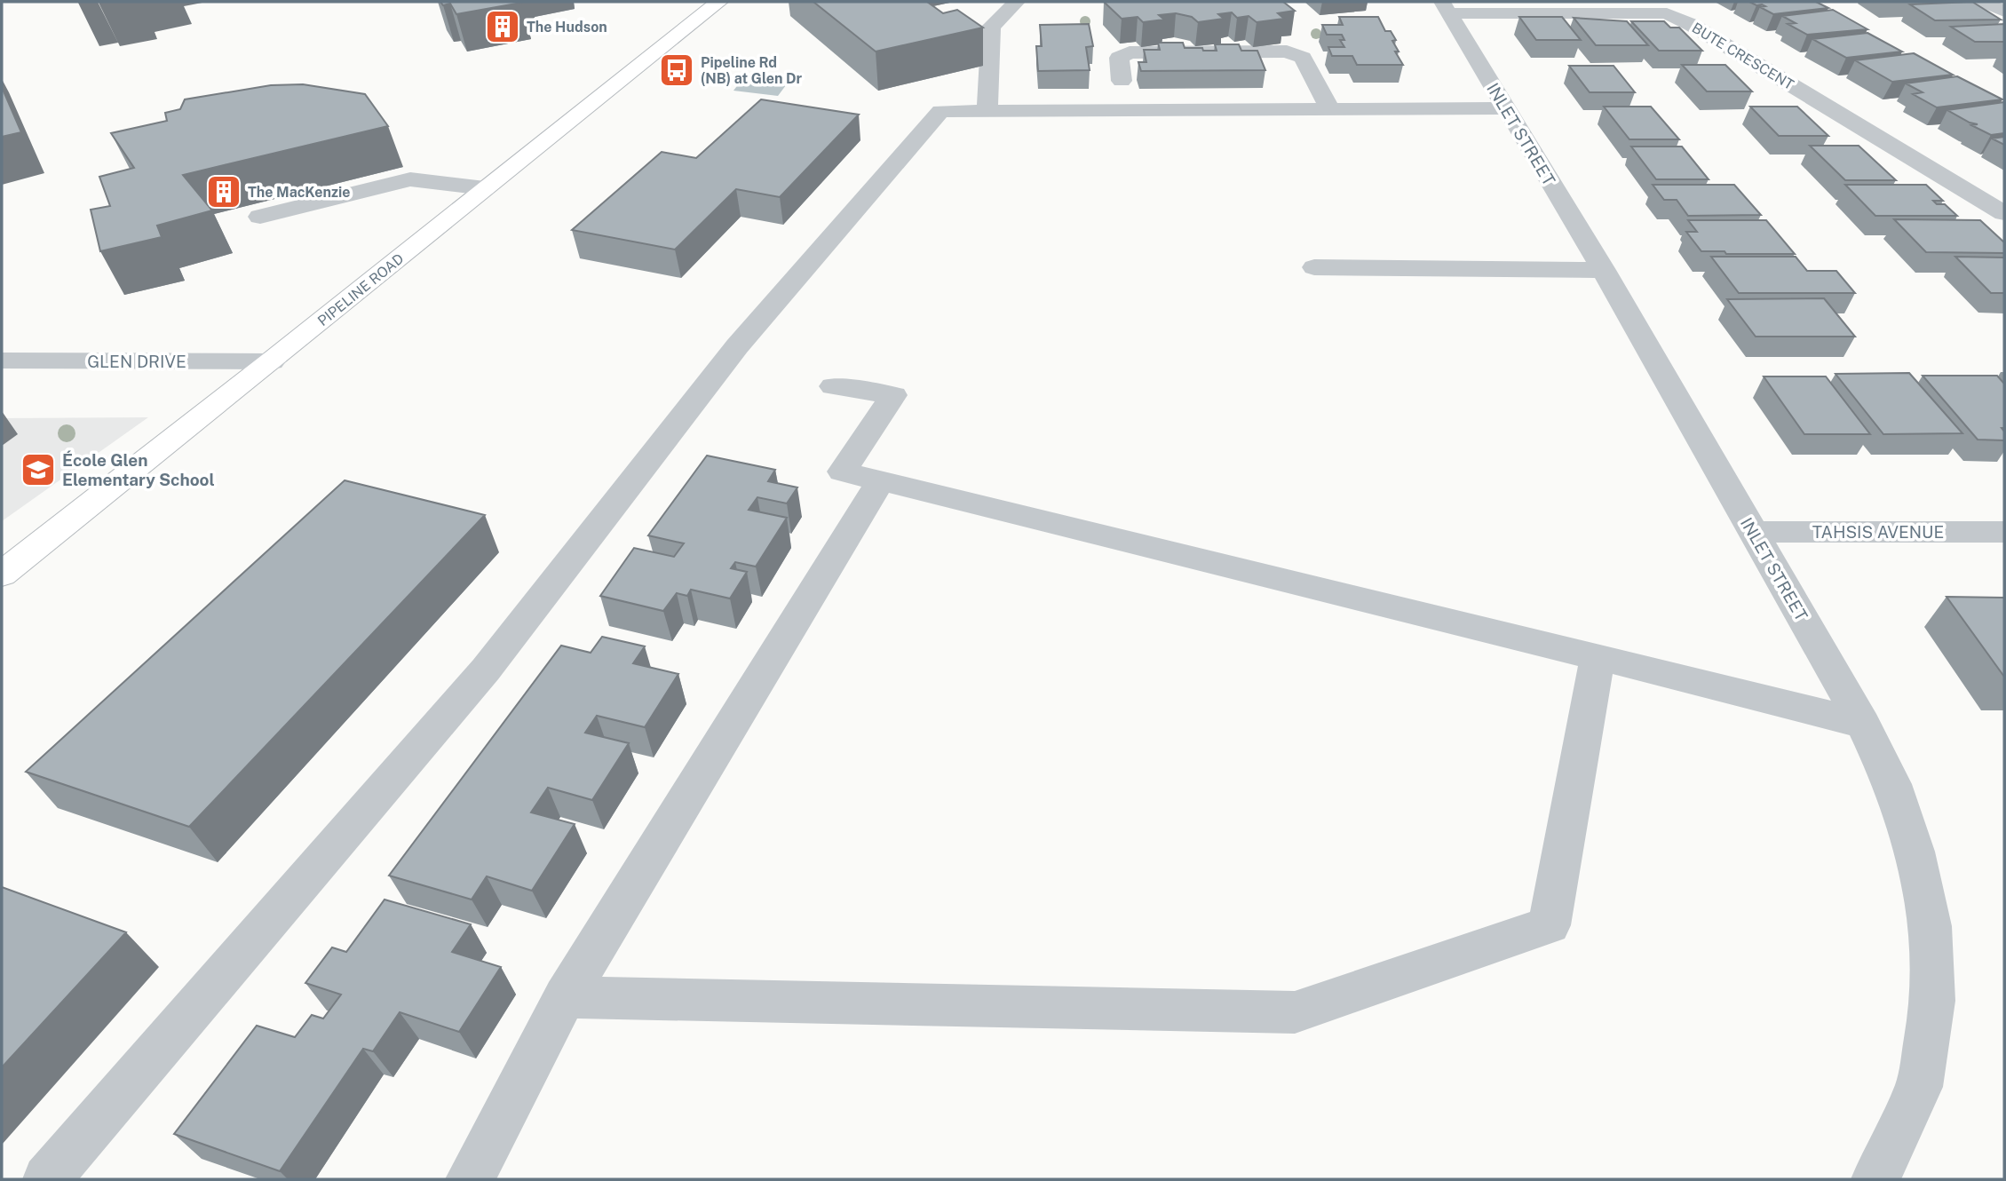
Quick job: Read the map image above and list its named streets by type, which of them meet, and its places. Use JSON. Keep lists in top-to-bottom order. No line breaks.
{"streets":{"main road":["PIPELINE ROAD"],"street":["BUTE CRESCENT","INLET STREET","GLEN DRIVE","TAHSIS AVENUE"]},"crossings":[["BUTE CRESCENT","INLET STREET"],["INLET STREET","TAHSIS AVENUE"],["PIPELINE ROAD","GLEN DRIVE"]],"places":{"building":["The Hudson","The MacKenzie"],"bus stop":["Pipeline Rd (NB) at Glen Dr"],"school or university":["École Glen Elementary School"]}}
